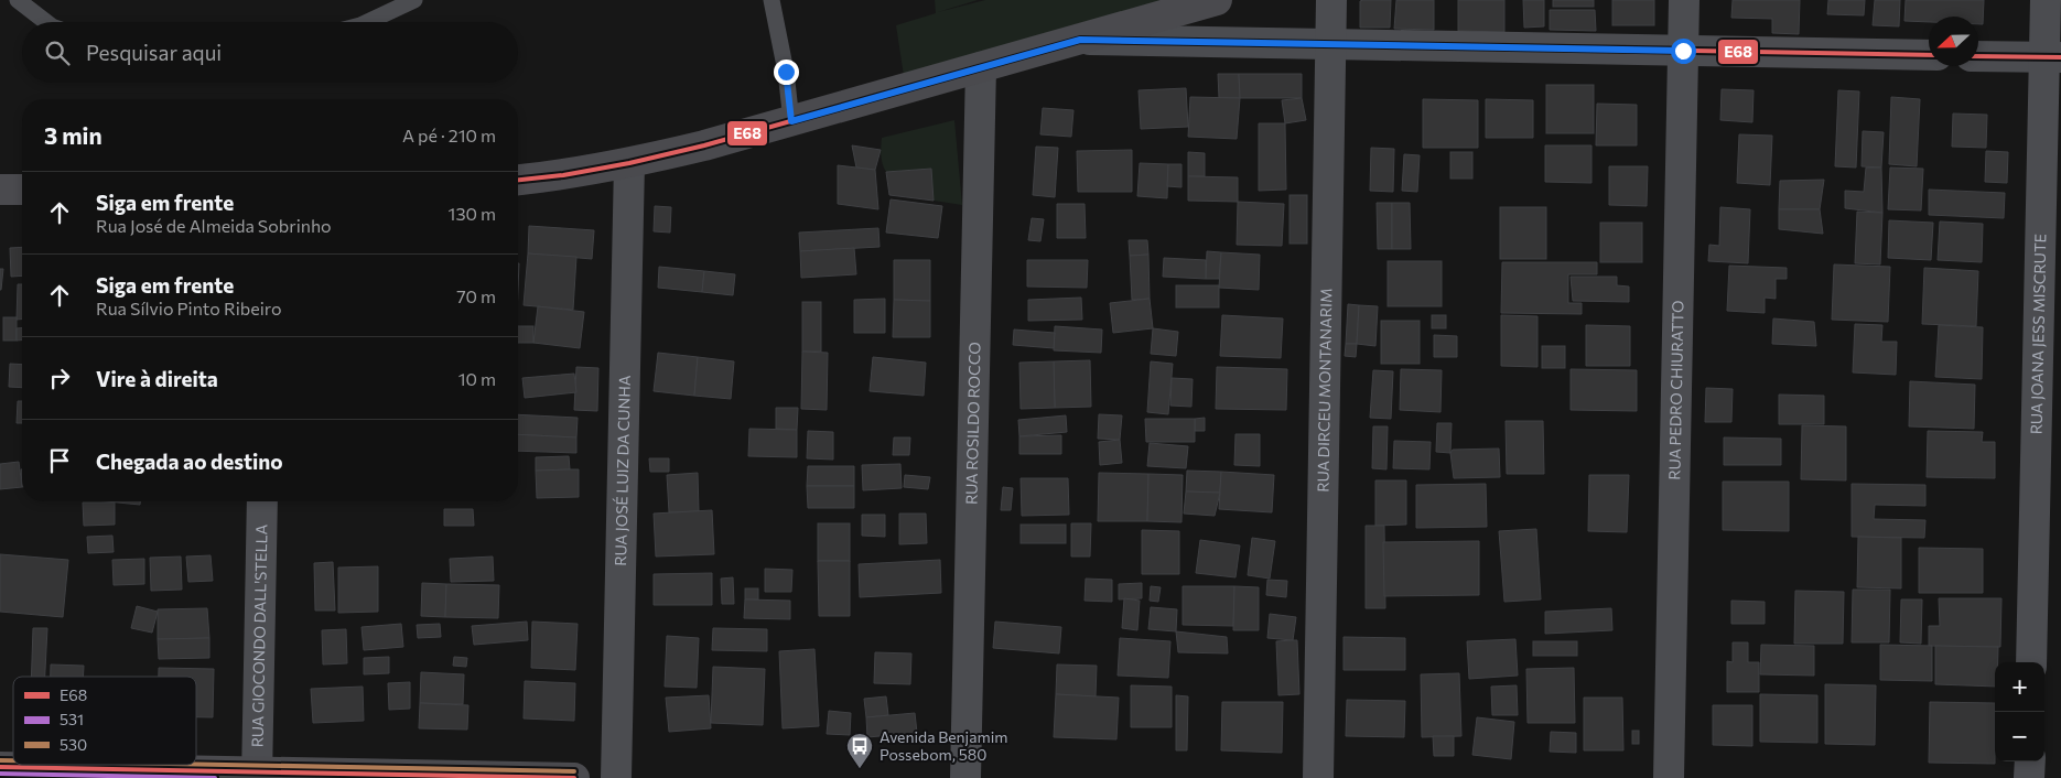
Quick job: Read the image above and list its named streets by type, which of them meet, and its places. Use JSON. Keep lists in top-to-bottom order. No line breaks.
{"streets":{"street":["RUA JOANA JESS MISCRUTE","RUA DIRCEU MONTANARIM","RUA PEDRO CHIURATTO","RUA ROSILDO ROCCO","RUA JOSÉ LUIZ DA CUNHA","RUA GIOCONDO DALL'STELLA"]},"places":{"bus stop":["Avenida Benjamim Possebom, 580"]},"lines":["transit line E68","transit line 530","transit line 531"],"legend":["E68","531","530"],"north":"left","page":{"search":"Pesquisar aqui","heading":["3 min","A pé · 210 m"],"list":[["Siga em frente","Rua José de Almeida Sobrinho","130 m"],["Siga em frente","Rua Sílvio Pinto Ribeiro","70 m"],["Vire à direita","10 m"],"Chegada ao destino"],"map_buttons":["+","−"]}}
